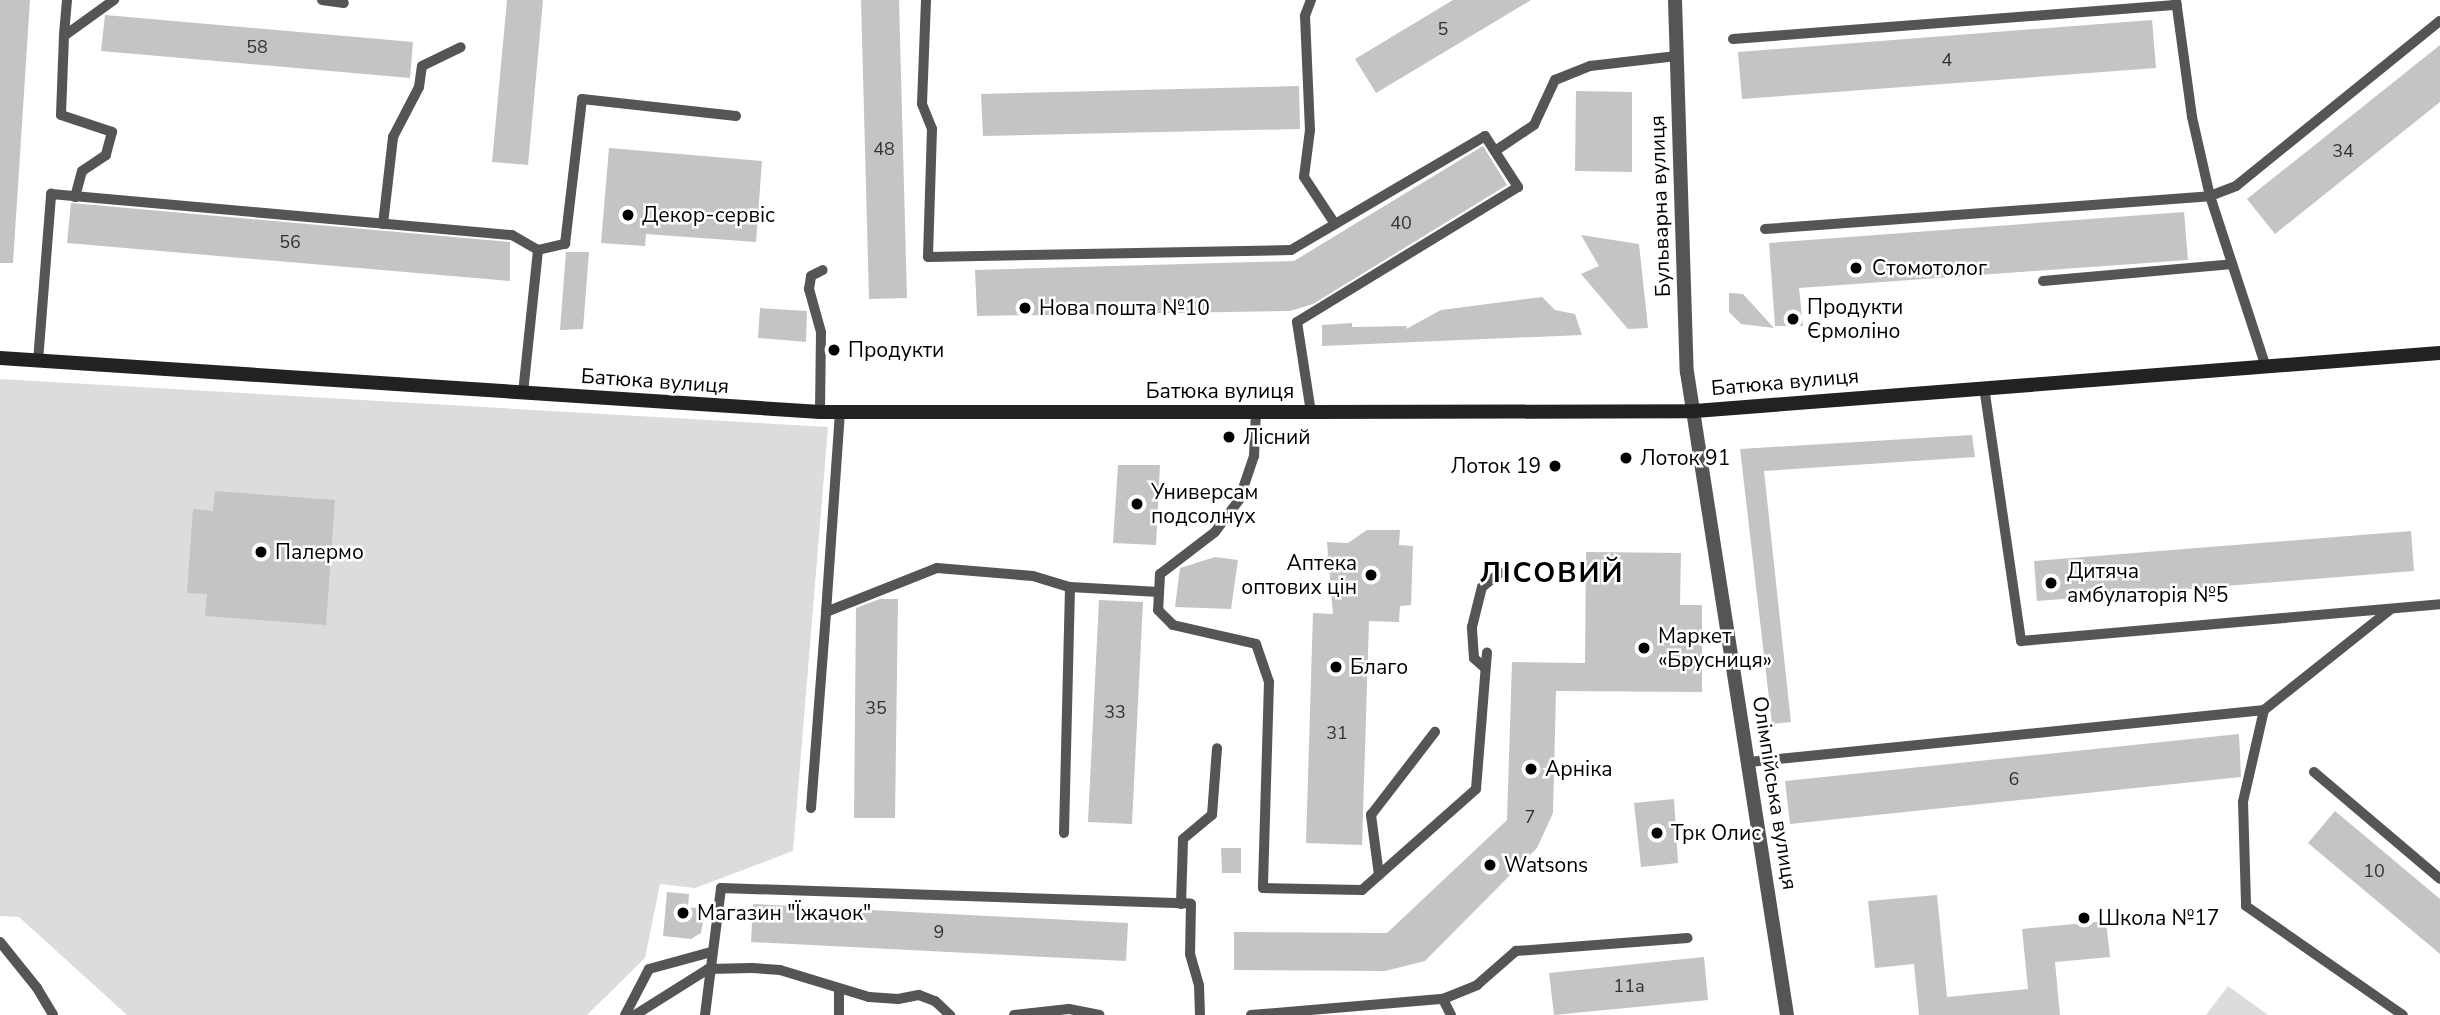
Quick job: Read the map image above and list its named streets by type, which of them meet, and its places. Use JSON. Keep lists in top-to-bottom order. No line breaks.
{"streets":{"street":["Бульварна вулиця","Батюка вулиця","Олімпійська вулиця"]},"crossings":[["Бульварна вулиця","Батюка вулиця"],["Бульварна вулиця","Олімпійська вулиця"],["Батюка вулиця","Олімпійська вулиця"]],"districts":["ЛІСОВИЙ"],"places":["Декор-сервіс","Стомотолог","Нова пошта №10","Продукти Єрмоліно","Продукти","Лісний","Лоток 91","Лоток 19","Универсам подсолнух","Палермо","Аптека оптових цін","Дитяча амбулаторія №5","Маркет «Брусниця»","Благо","Арніка","Трк Олис","Watsons","Магазин \"Їжачок\"","Школа №17"],"house_numbers":["5","58","4","48","34","40","56","35","33","31","6","7","10","9","11а"]}
